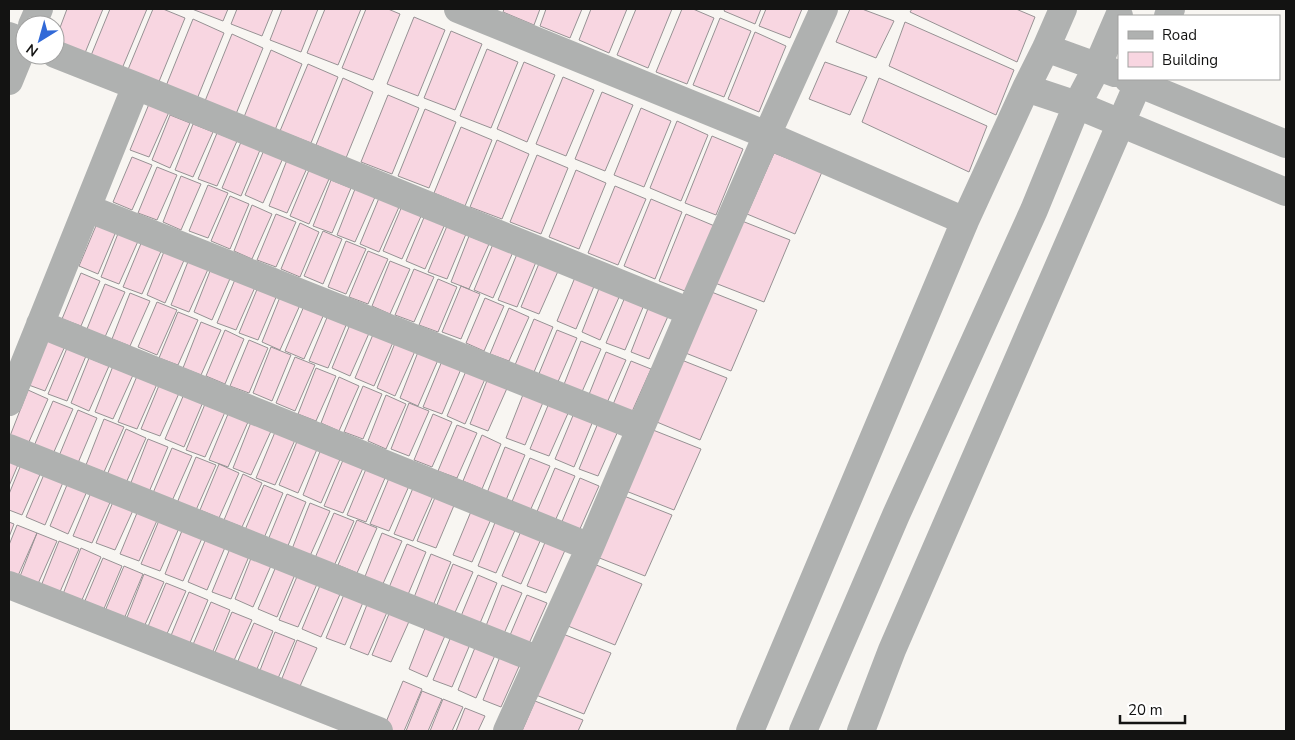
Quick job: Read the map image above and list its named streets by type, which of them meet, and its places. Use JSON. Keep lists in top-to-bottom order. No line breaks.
{"legend":["Road","Building"],"scale_bar":"20 m","north":"bottom left"}
